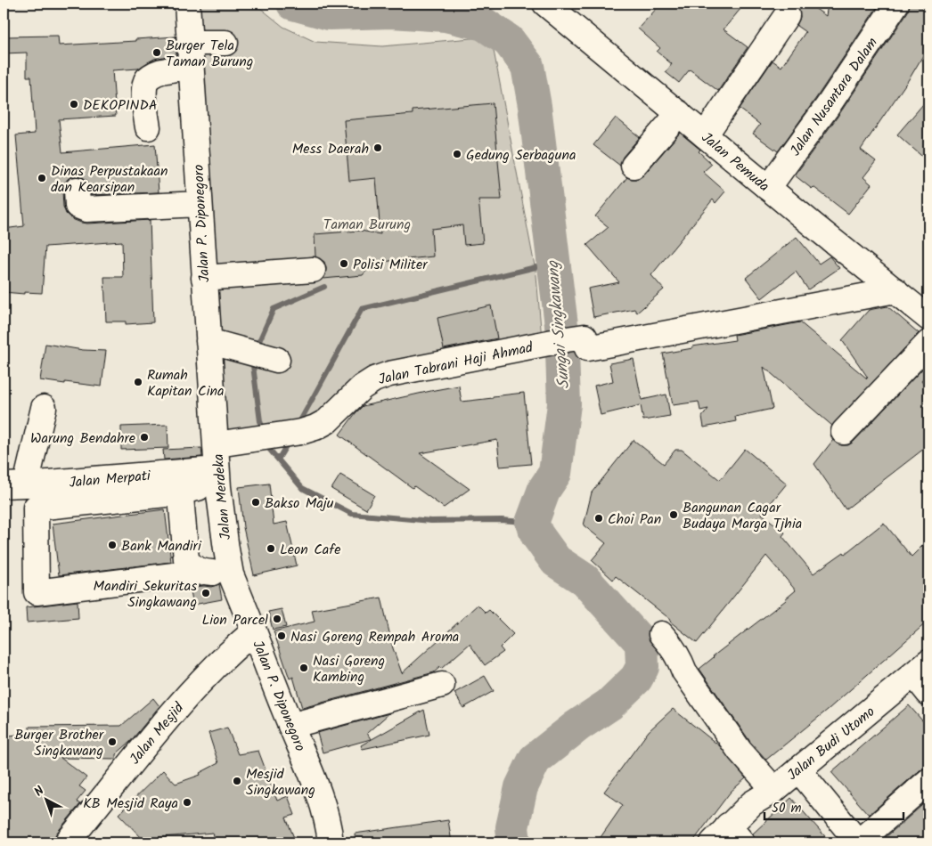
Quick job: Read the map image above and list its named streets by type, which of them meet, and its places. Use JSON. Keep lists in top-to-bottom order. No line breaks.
{"streets":{"street":["Jalan Nusantara Dalam","Jalan Pemuda","Jalan P. Diponegoro","Jalan Tabrani Haji Ahmad","Jalan Merpati","Jalan Merdeka","Jalan Mesjid","Jalan Budi Utomo"]},"crossings":[["Jalan Nusantara Dalam","Jalan Pemuda"],["Jalan Pemuda","Jalan Tabrani Haji Ahmad"],["Jalan P. Diponegoro","Jalan Tabrani Haji Ahmad"],["Jalan P. Diponegoro","Jalan Merdeka"],["Jalan P. Diponegoro","Jalan Mesjid"],["Jalan Tabrani Haji Ahmad","Jalan Merdeka"],["Jalan Merpati","Jalan Merdeka"]],"water":["Sungai Singkawang"],"parks":["Taman Burung"],"places":["Burger Tela Taman Burung","DEKOPINDA","Mess Daerah","Gedung Serbaguna","Dinas Perpustakaan dan Kearsipan","Polisi Militer","Rumah Kapitan Cina","Warung Bendahre","Bakso Maju","Bangunan Cagar Budaya Marga Tjhia","Choi Pan","Bank Mandiri","Leon Cafe","Mandiri Sekuritas Singkawang","Lion Parcel","Nasi Goreng Rempah Aroma","Nasi Goreng Kambing","Burger Brother Singkawang","Mesjid Singkawang","KB Mesjid Raya"],"scale_bar":"50 m","north":"top left"}
